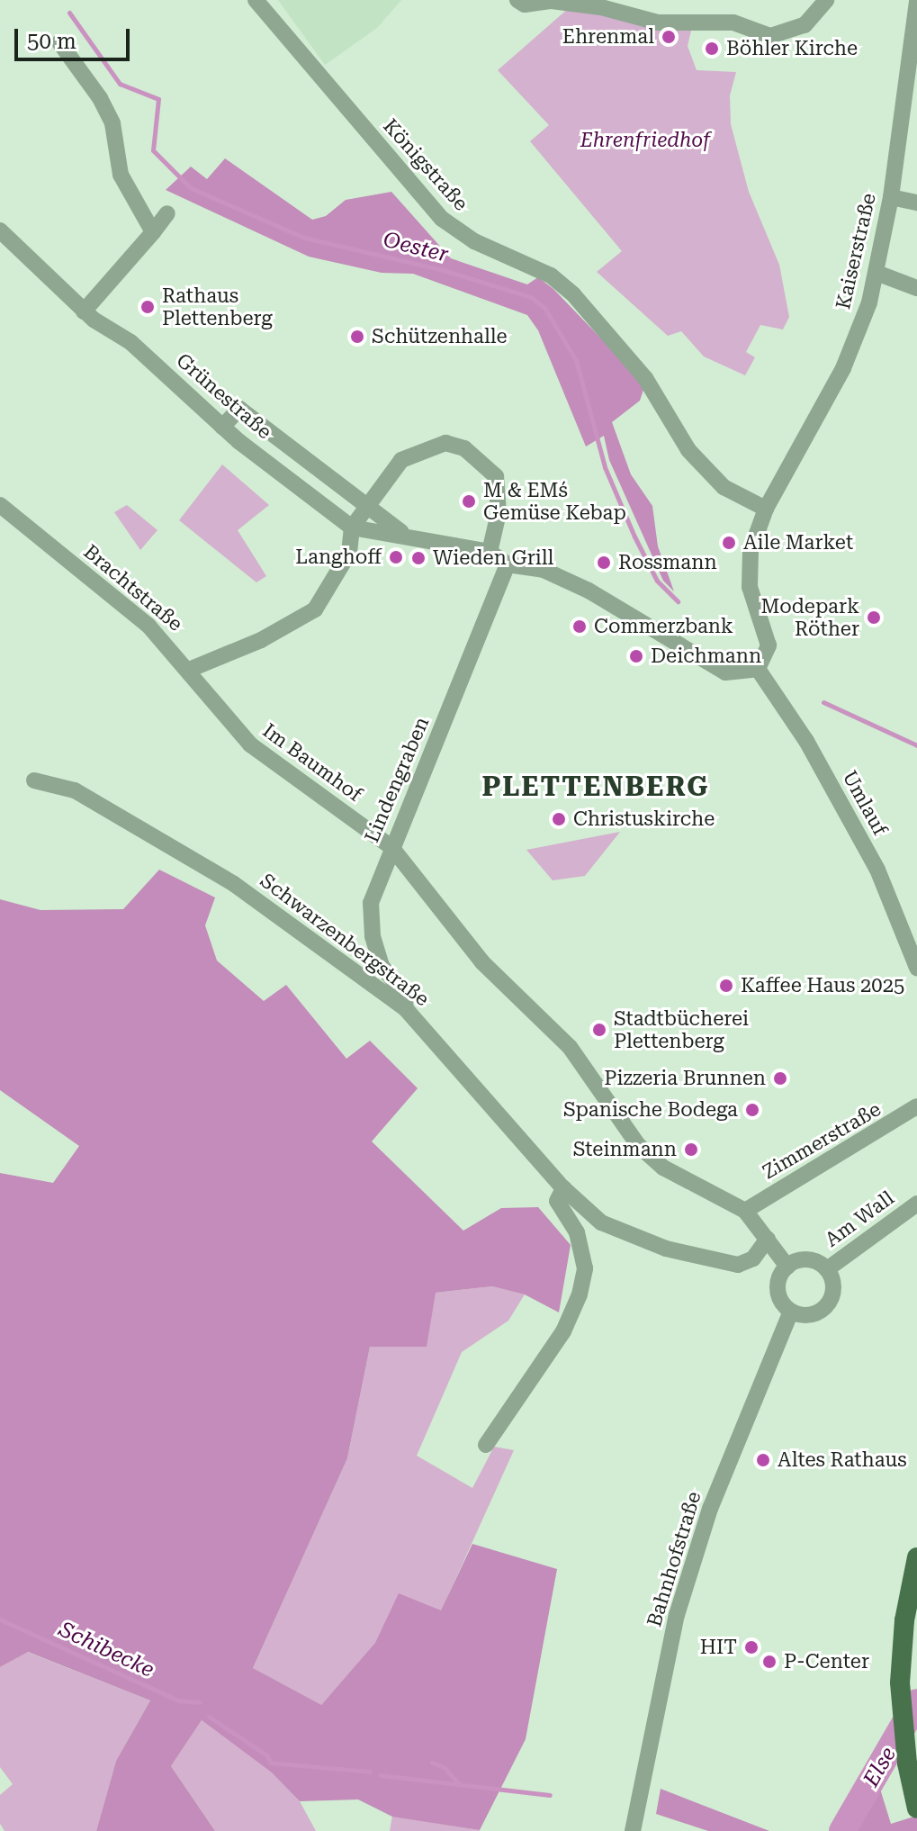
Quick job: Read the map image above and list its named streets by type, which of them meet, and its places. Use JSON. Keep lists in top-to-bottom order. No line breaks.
{"streets":{"street":["Königstraße","Kaiserstraße","Grünestraße","Brachtstraße","Im Baumhof","Lindengraben","Umlauf","Schwarzenbergstraße","Zimmerstraße","Am Wall","Bahnhofstraße"]},"crossings":[["Königstraße","Kaiserstraße"],["Kaiserstraße","Umlauf"],["Brachtstraße","Im Baumhof"],["Im Baumhof","Lindengraben"],["Im Baumhof","Zimmerstraße"],["Lindengraben","Schwarzenbergstraße"],["Am Wall","Bahnhofstraße"]],"districts":["PLETTENBERG"],"water":["Oester","Schibecke","Else"],"parks":["Ehrenfriedhof"],"places":["Ehrenmal","Böhler Kirche","Rathaus Plettenberg","Schützenhalle","M & EM´s Gemüse Kebap","Aile Market","Langhoff","Wieden Grill","Rossmann","Modepark Röther","Commerzbank","Deichmann","Christuskirche","Kaffee Haus 2025","Stadtbücherei Plettenberg","Pizzeria Brunnen","Spanische Bodega","Steinmann","Altes Rathaus","HIT","P-Center"],"scale_bar":"50 m"}
